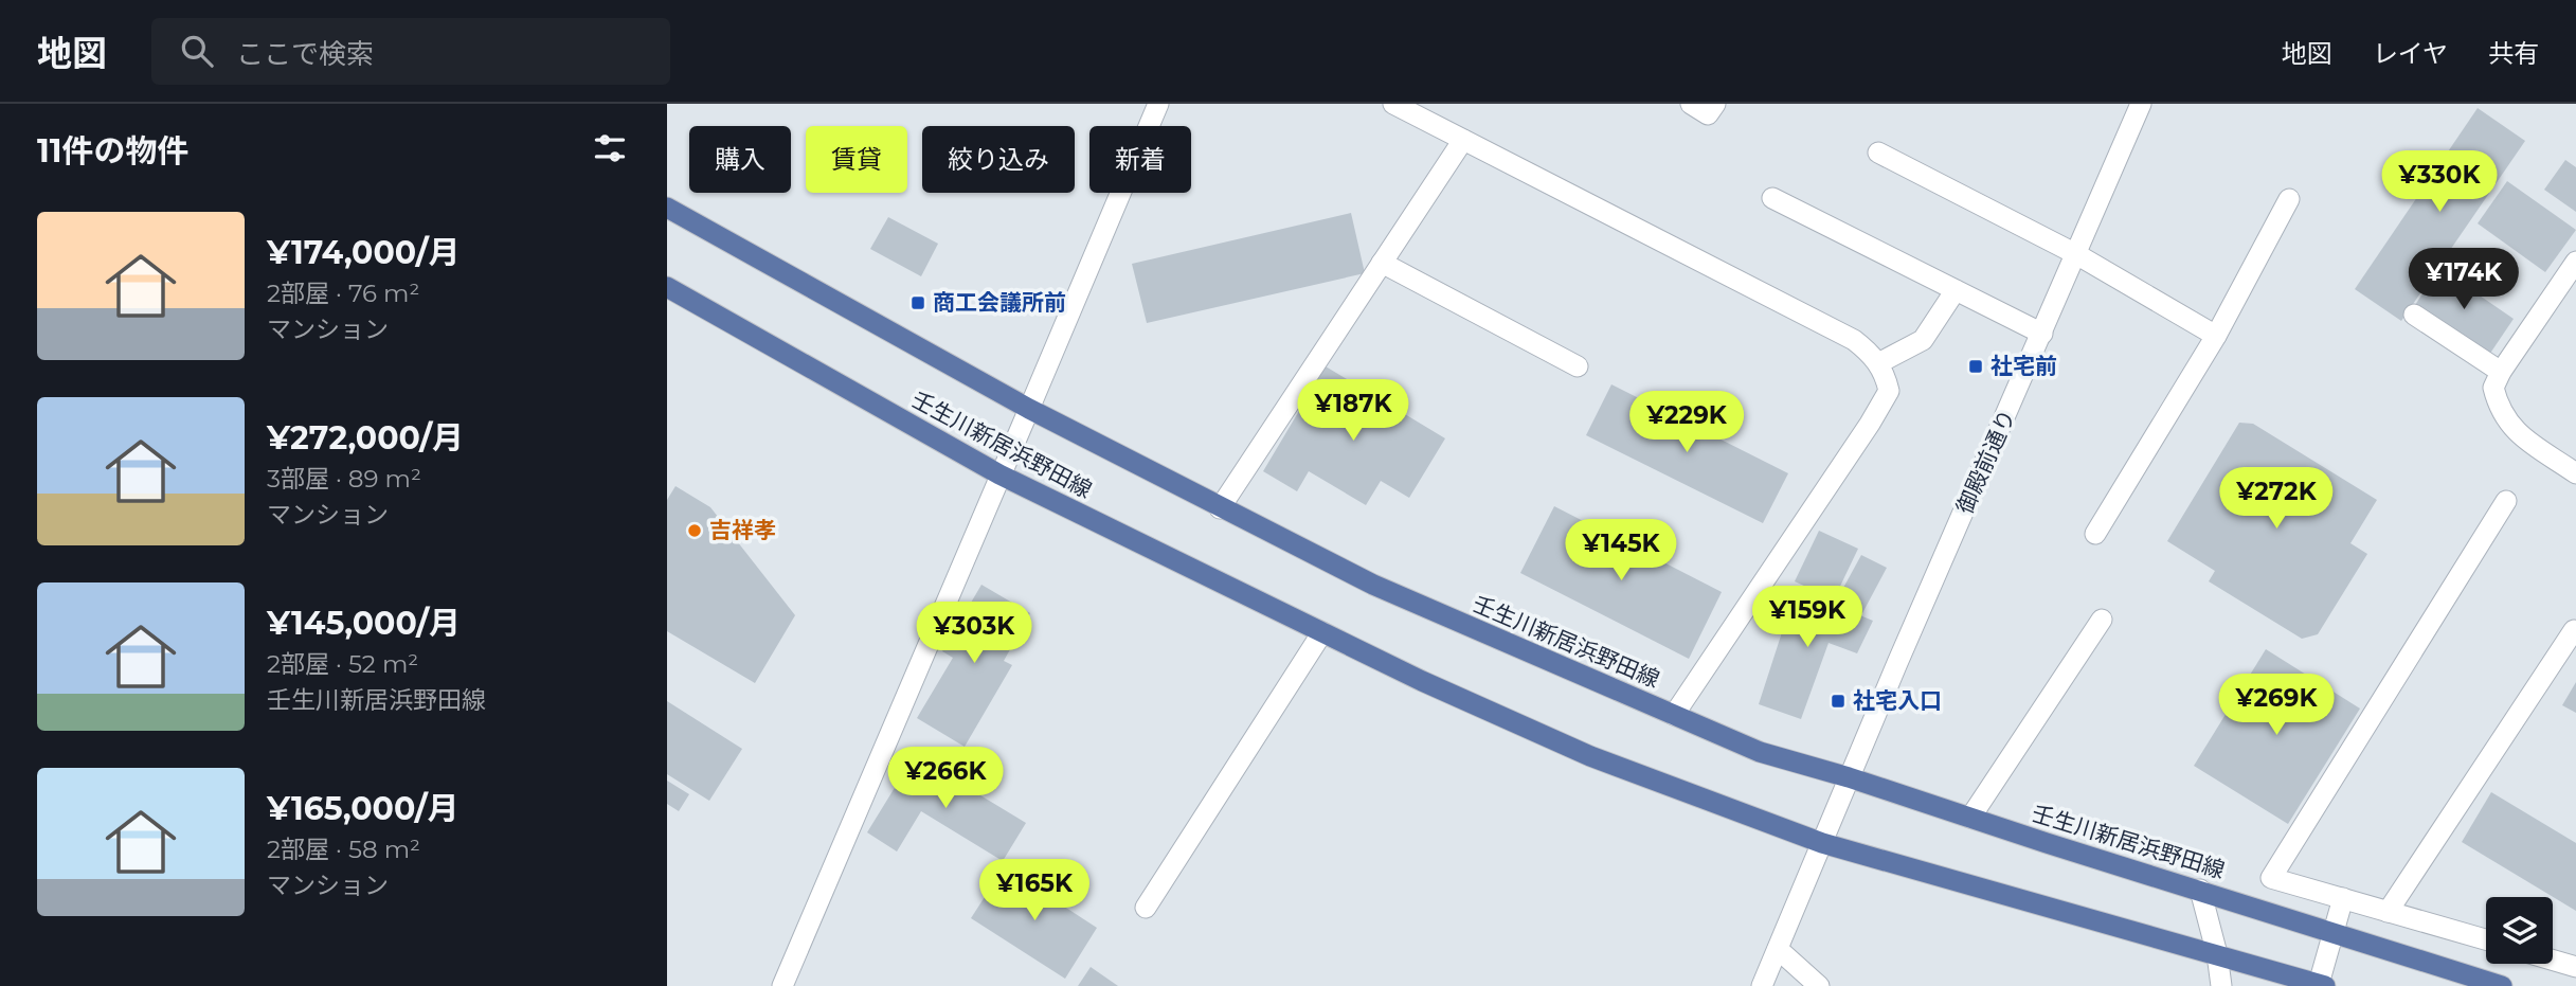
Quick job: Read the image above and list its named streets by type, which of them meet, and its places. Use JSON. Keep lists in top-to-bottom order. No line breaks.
{"streets":{"main road":["壬生川新居浜野田線"],"street":["御殿前通り"]},"crossings":[["壬生川新居浜野田線","御殿前通り"]],"places":{"transit":["商工会議所前","社宅前","社宅入口"],"other":["吉祥孝"]},"page":{"header":"地図","search":"ここで検索","nav":["地図","レイヤ","共有"],"heading":"11件の物件","chip":["購入","賃貸","絞り込み","新着"],"price":["¥330K","¥174K","¥187K","¥229K","¥272K","¥145K","¥159K","¥303K","¥269K","¥266K","¥165K"],"list":[{"name":"¥174,000/月","note":"2部屋 · 76 m² · マンション"},{"name":"¥272,000/月","note":"3部屋 · 89 m² · マンション"},{"name":"¥145,000/月","note":"2部屋 · 52 m² · 壬生川新居浜野田線"},{"name":"¥165,000/月","note":"2部屋 · 58 m² · マンション"}]}}
